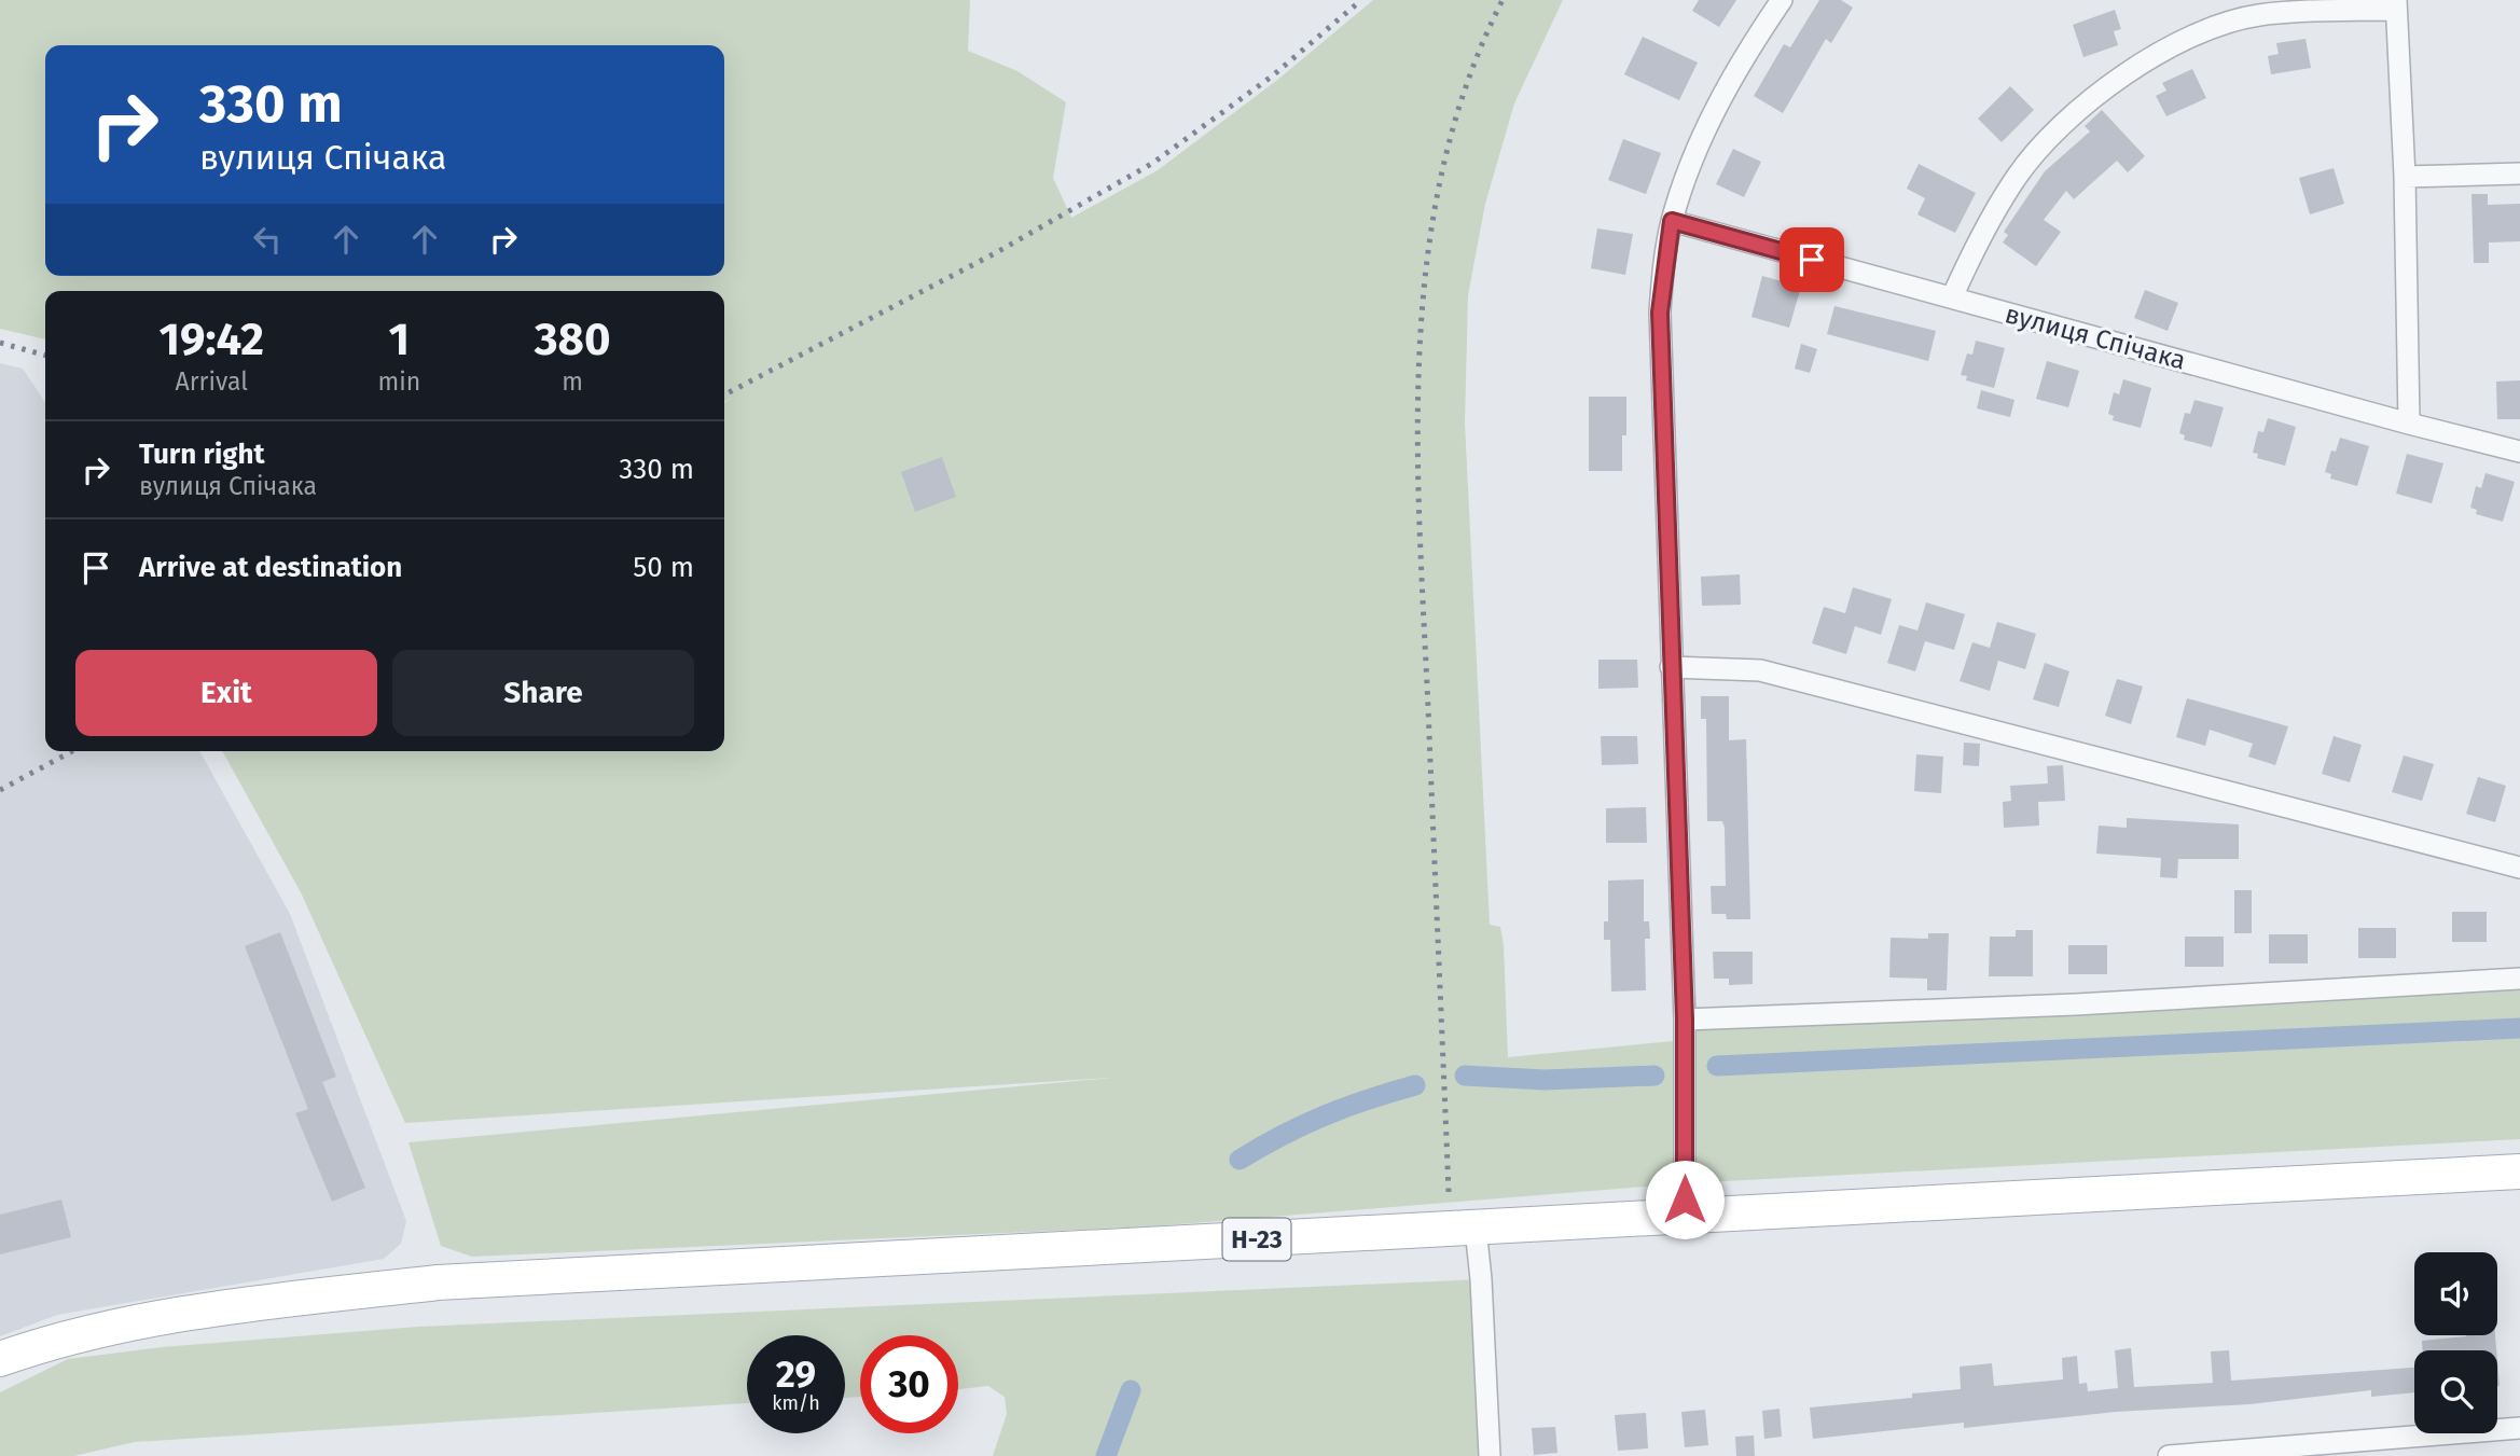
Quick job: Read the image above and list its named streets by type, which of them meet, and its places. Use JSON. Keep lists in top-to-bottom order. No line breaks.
{"streets":{"main road":["Н-23"],"street":["вулиця Спічака"]},"page":{"turn":["330 m","вулиця Спічака"],"eta":["19:42","Arrival","1","min","380","m"],"list":[{"name":"Turn right","note":"вулиця Спічака","value":"330 m"},{"name":"Arrive at destination","value":"50 m"}],"buttons":["Exit","Share"],"speed":"29 km/h","limit":"30"}}
